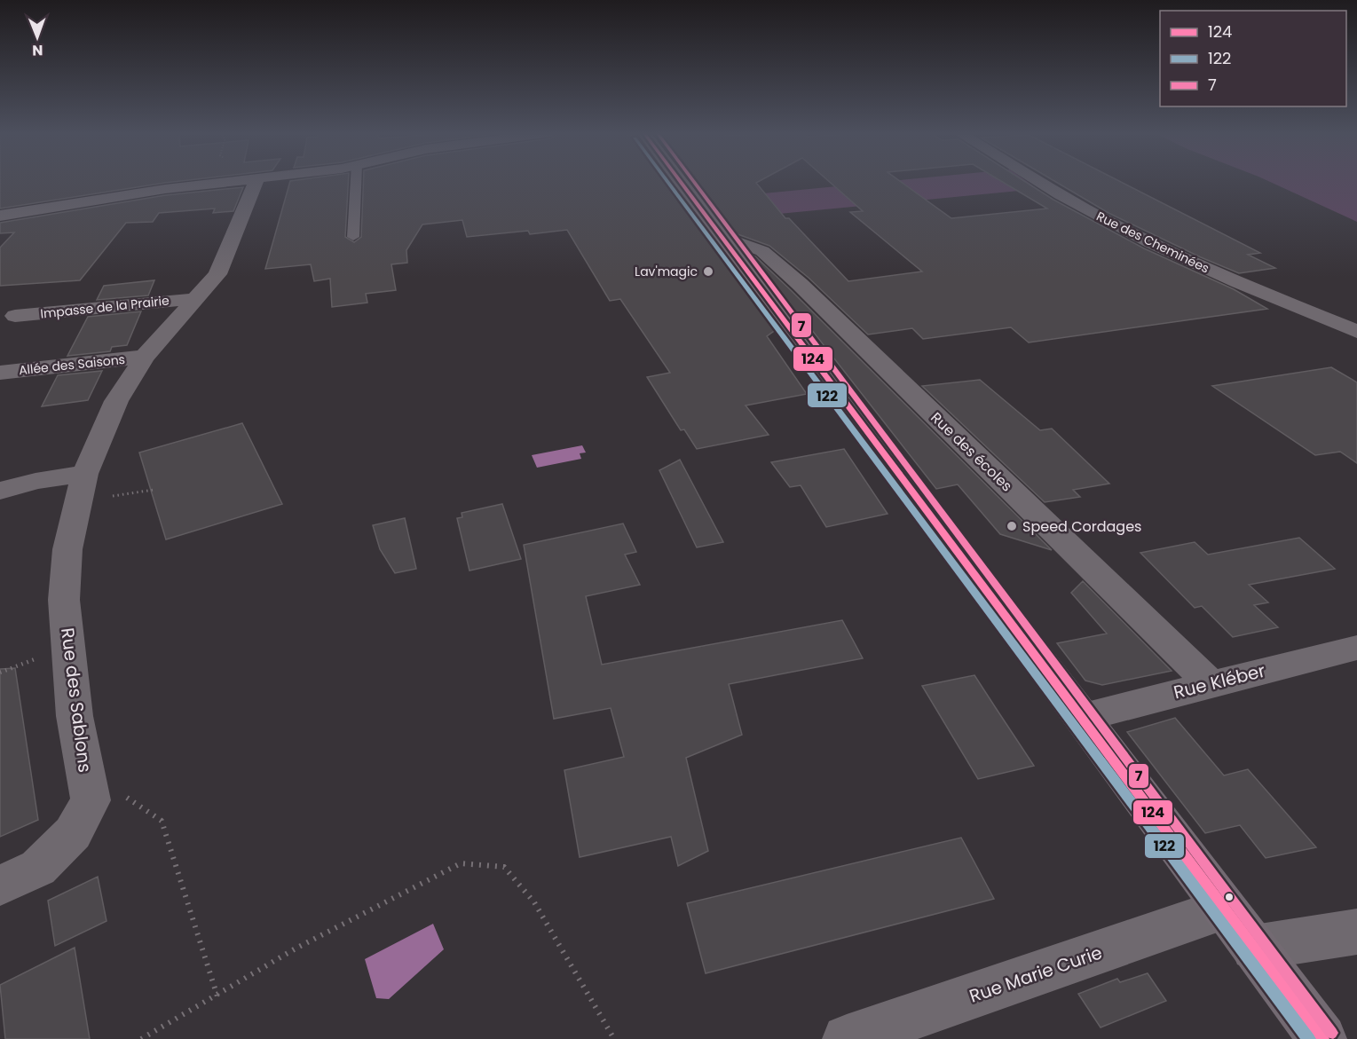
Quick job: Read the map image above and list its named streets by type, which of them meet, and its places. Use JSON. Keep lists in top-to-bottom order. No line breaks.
{"streets":{"street":["Rue des Cheminées","Impasse de la Prairie","Allée des Saisons","Rue des écoles","Rue Kléber","Rue des Sablons","Rue Marie Curie"]},"crossings":[["Impasse de la Prairie","Rue des Sablons"],["Allée des Saisons","Rue des Sablons"],["Rue des écoles","Rue Kléber"]],"places":["Lav'magic","Speed Cordages"],"lines":["transit line 124","transit line 122","transit line 7"],"legend":["124","122","7"],"north":"bottom"}
